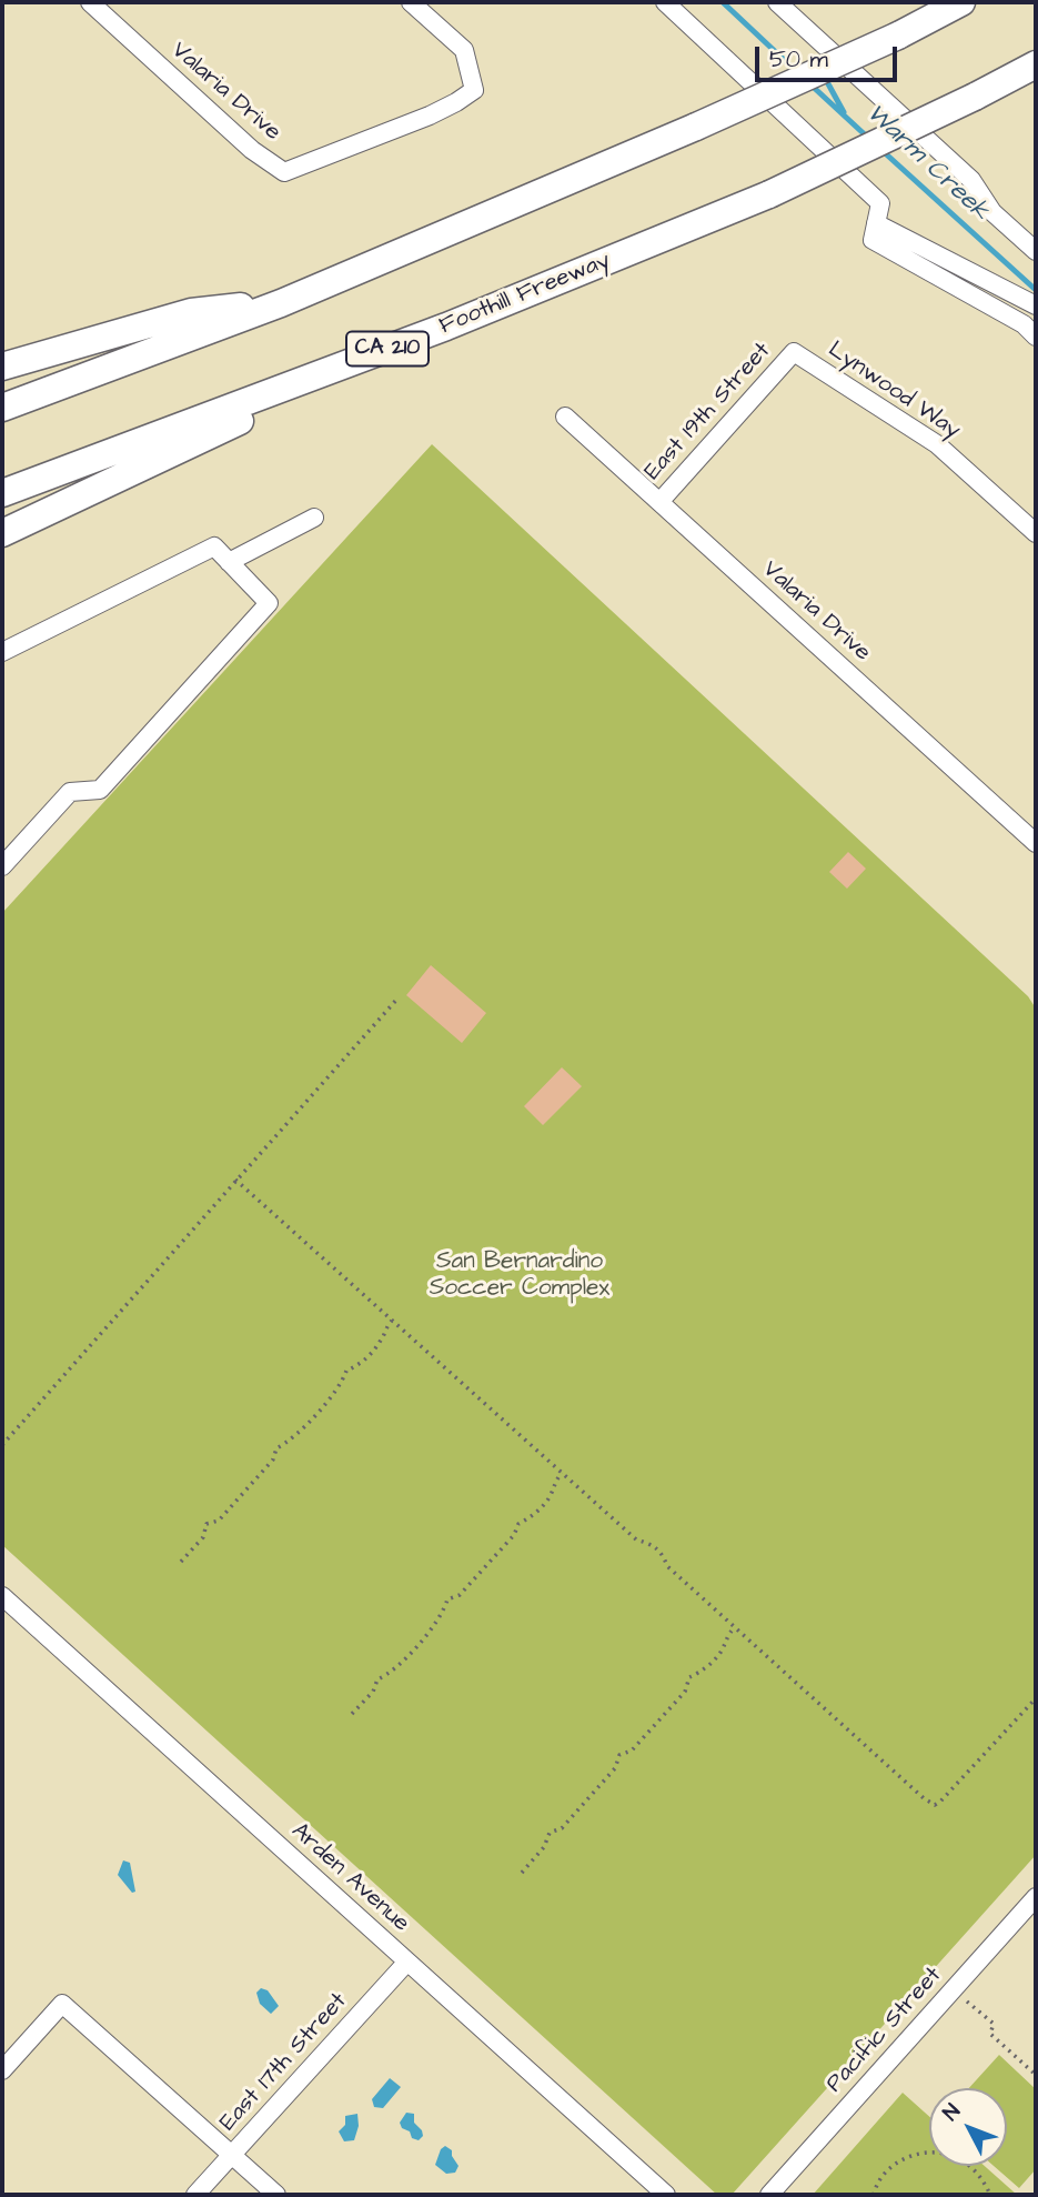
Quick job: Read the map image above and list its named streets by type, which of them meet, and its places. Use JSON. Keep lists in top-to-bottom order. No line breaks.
{"streets":{"highway":["Foothill Freeway","CA 210"],"street":["Valaria Drive","Lynwood Way","East 19th Street","Arden Avenue","Pacific Street","East 17th Street"]},"crossings":[["Valaria Drive","East 19th Street"],["Lynwood Way","East 19th Street"],["Arden Avenue","East 17th Street"]],"water":["Warm Creek"],"parks":["San Bernardino Soccer Complex"],"scale_bar":"50 m","north":"top left"}
